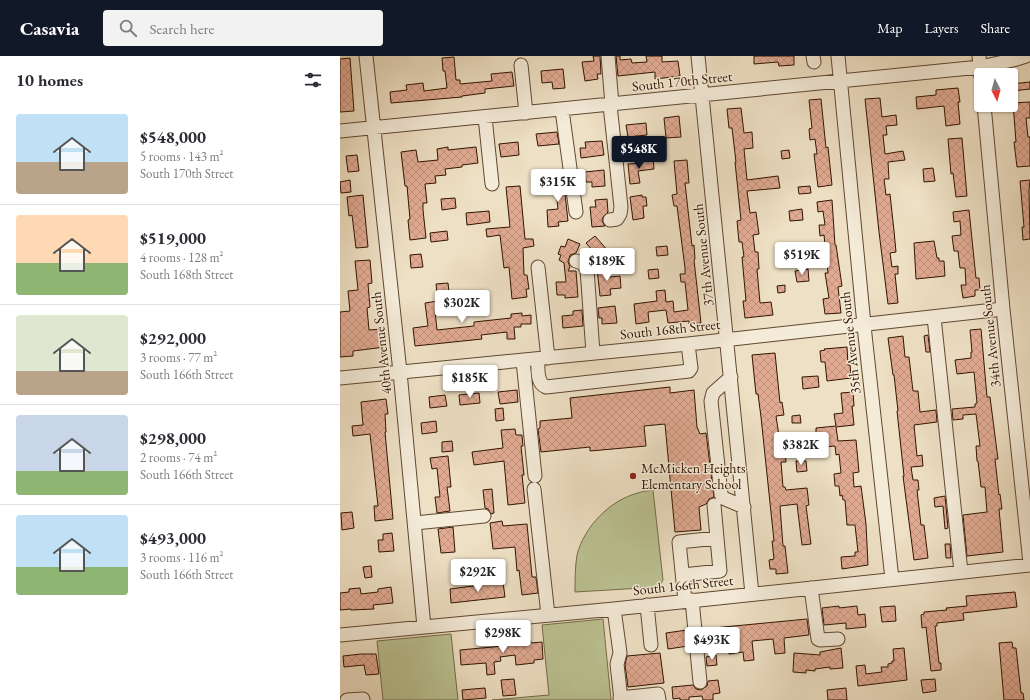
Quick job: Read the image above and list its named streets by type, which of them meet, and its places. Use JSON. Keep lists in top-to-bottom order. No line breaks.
{"streets":{"street":["South 170th Street","37th Avenue South","South 168th Street","34th Avenue South","40th Avenue South","35th Avenue South","South 166th Street"]},"crossings":[["South 170th Street","37th Avenue South"],["South 170th Street","40th Avenue South"],["South 170th Street","35th Avenue South"],["37th Avenue South","South 168th Street"],["37th Avenue South","South 166th Street"],["South 168th Street","34th Avenue South"],["South 168th Street","40th Avenue South"],["South 168th Street","35th Avenue South"],["34th Avenue South","South 166th Street"],["40th Avenue South","South 166th Street"],["35th Avenue South","South 166th Street"]],"places":["McMicken Heights Elementary School"],"north":"bottom","page":{"header":"Casavia","search":"Search here","nav":["Map","Layers","Share"],"heading":"10 homes","list":[{"name":"$548,000","note":"5 rooms · 143 m² · South 170th Street"},{"name":"$519,000","note":"4 rooms · 128 m² · South 168th Street"},{"name":"$292,000","note":"3 rooms · 77 m² · South 166th Street"},{"name":"$298,000","note":"2 rooms · 74 m² · South 166th Street"},{"name":"$493,000","note":"3 rooms · 116 m² · South 166th Street"}],"price":["$548K","$315K","$519K","$189K","$302K","$185K","$382K","$292K","$298K","$493K"]}}
